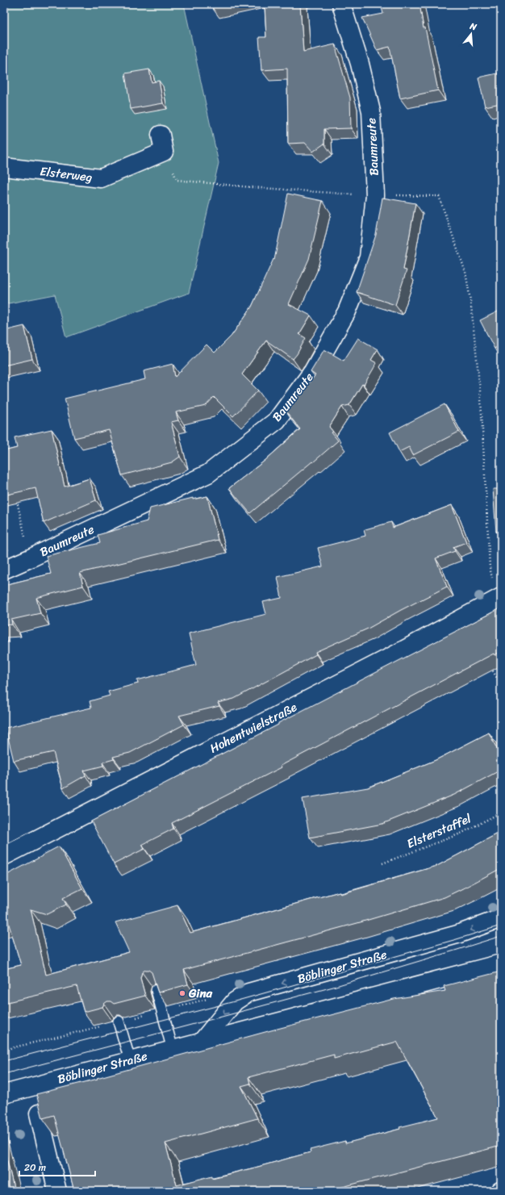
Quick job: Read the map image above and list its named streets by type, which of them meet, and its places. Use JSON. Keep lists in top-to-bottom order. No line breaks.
{"streets":{"street":["Baumreute","Elsterweg","Hohentwielstraße","Böblinger Straße"],"path":["Elsterstaffel"]},"places":["Gina"],"scale_bar":"20 m","north":"top"}
